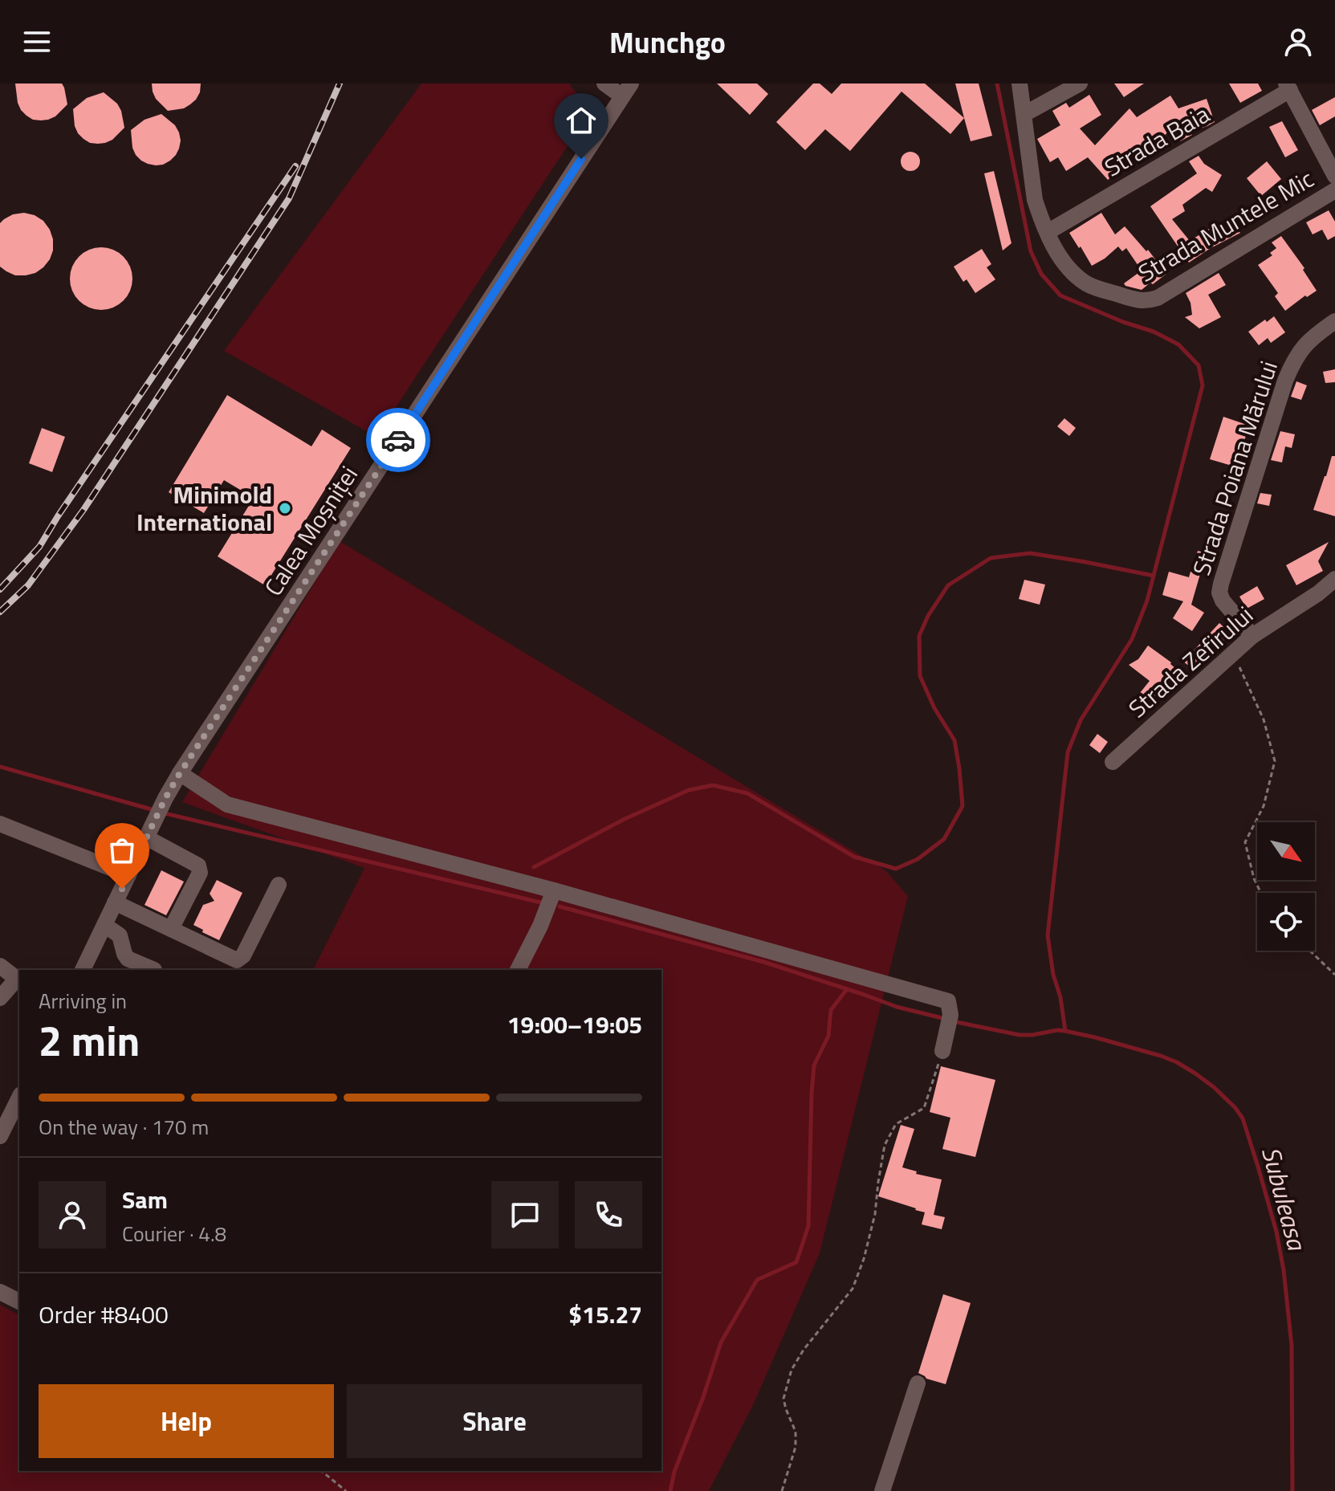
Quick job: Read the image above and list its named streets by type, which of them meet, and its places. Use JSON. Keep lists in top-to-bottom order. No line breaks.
{"streets":{"street":["Strada Baia","Strada Muntele Mic","Strada Poiana Mărului","Calea Moșniței","Strada Zefirului"]},"crossings":[["Strada Baia","Strada Muntele Mic"],["Strada Poiana Mărului","Strada Zefirului"]],"water":["Subuleasa"],"places":["Minimold International"],"north":"bottom right","page":{"header":"Munchgo","heading":["2 min","Arriving in","19:00–19:05"],"panel":["Sam","Courier · 4.8","Order #8400","$15.27"],"bar":"On the way · 170 m","buttons":["Help","Share"]}}
